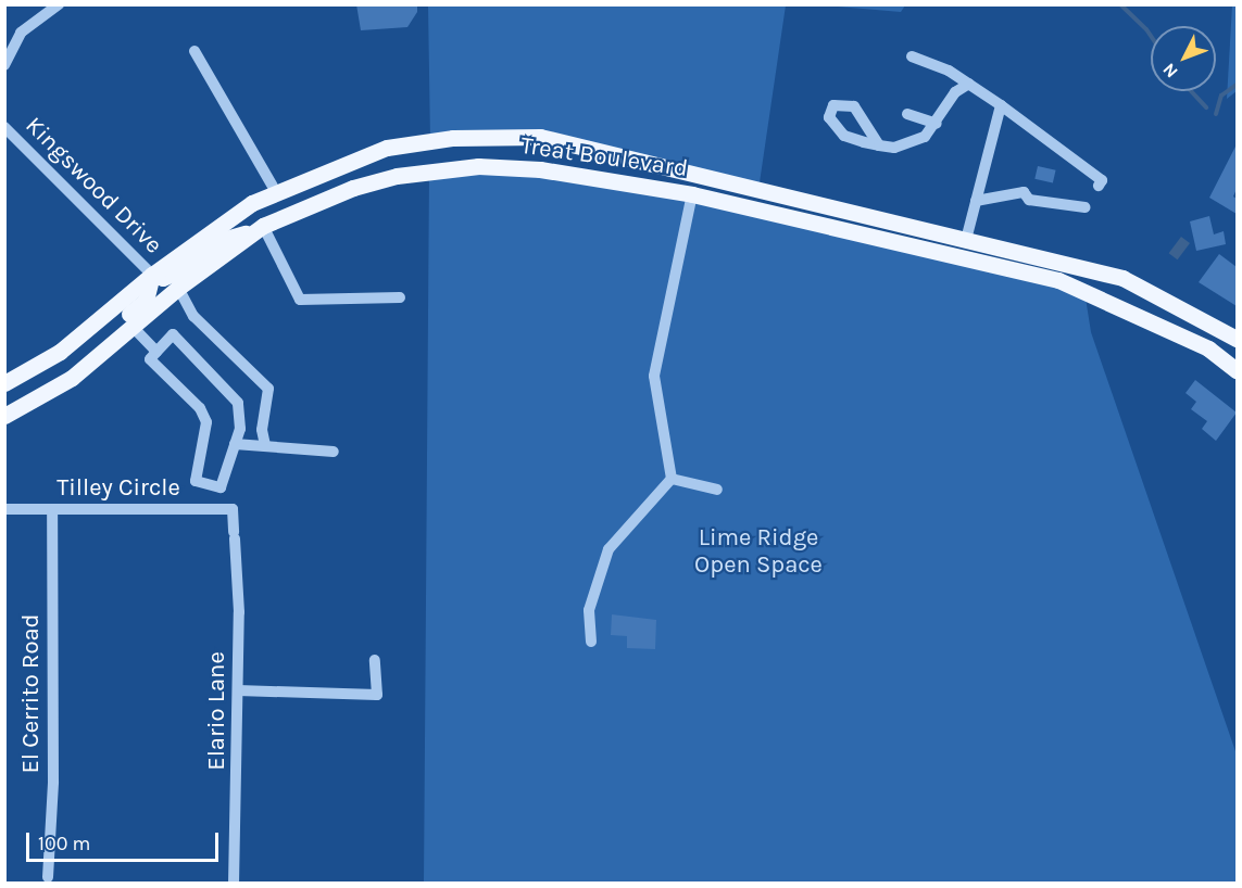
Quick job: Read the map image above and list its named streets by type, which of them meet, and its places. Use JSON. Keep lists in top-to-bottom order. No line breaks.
{"streets":{"main road":["Treat Boulevard"],"street":["Kingswood Drive","Tilley Circle","El Cerrito Road","Elario Lane"]},"crossings":[["Treat Boulevard","Kingswood Drive"],["Tilley Circle","El Cerrito Road"],["Tilley Circle","Elario Lane"]],"parks":["Lime Ridge Open Space"],"scale_bar":"100 m","north":"bottom left"}
